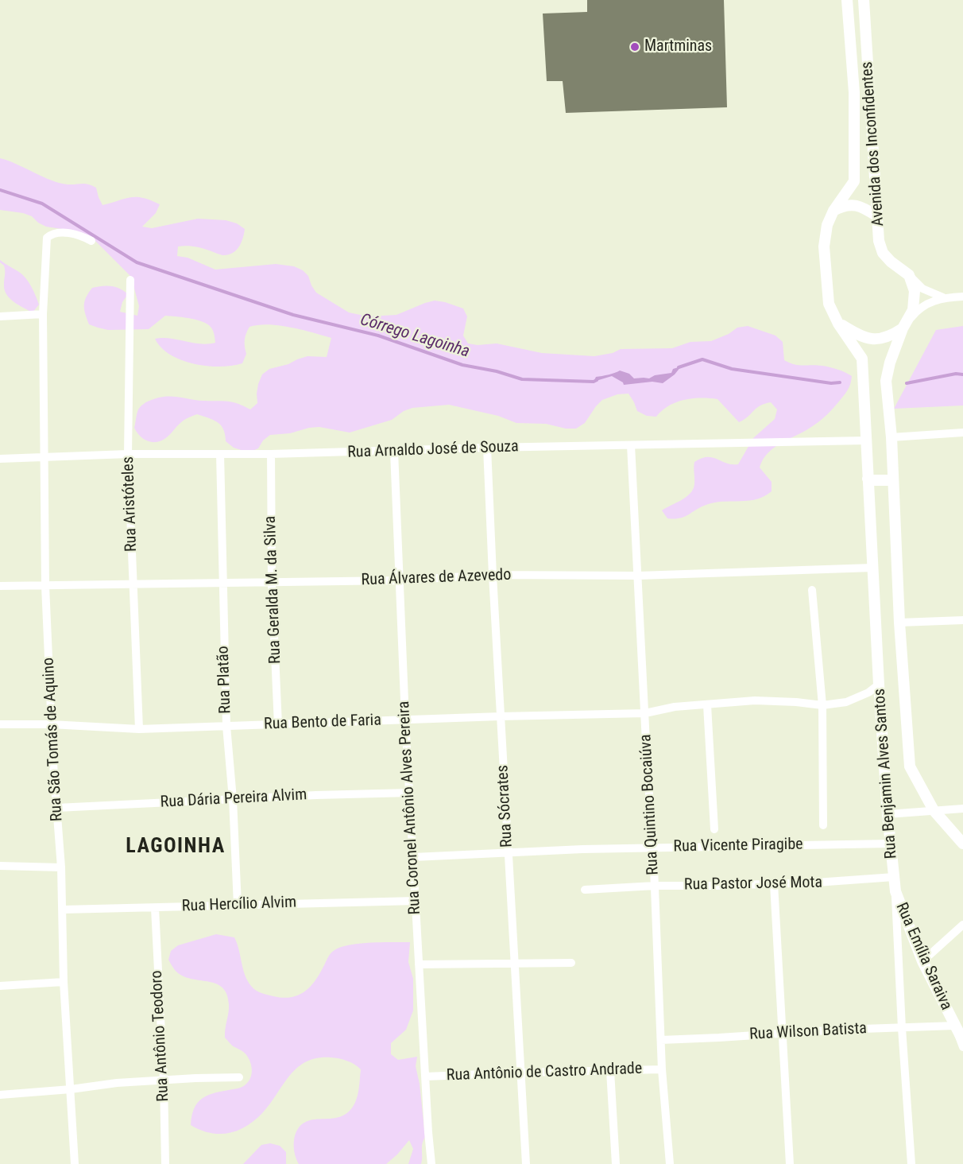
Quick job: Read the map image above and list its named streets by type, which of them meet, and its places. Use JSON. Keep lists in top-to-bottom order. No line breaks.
{"streets":{"main road":["Avenida dos Inconfidentes","Rua Benjamin Alves Santos","Rua Emília Saraiva"],"street":["Rua Arnaldo José de Souza","Rua Aristóteles","Rua Álvares de Azevedo","Rua Geralda M. da Silva","Rua Platão","Rua Bento de Faria","Rua São Tomás de Aquino","Rua Dária Pereira Alvim","Rua Quintino Bocaiúva","Rua Sócrates","Rua Coronel Antônio Alves Pereira","Rua Vicente Piragibe","Rua Pastor José Mota","Rua Hercílio Alvim","Rua Wilson Batista","Rua Antônio Teodoro","Rua Antônio de Castro Andrade"]},"crossings":[["Avenida dos Inconfidentes","Rua Benjamin Alves Santos"],["Rua Arnaldo José de Souza","Rua Aristóteles"],["Rua Arnaldo José de Souza","Rua Geralda M. da Silva"],["Rua Arnaldo José de Souza","Rua Platão"],["Rua Arnaldo José de Souza","Rua São Tomás de Aquino"],["Rua Arnaldo José de Souza","Rua Benjamin Alves Santos"],["Rua Arnaldo José de Souza","Rua Quintino Bocaiúva"],["Rua Arnaldo José de Souza","Rua Sócrates"],["Rua Arnaldo José de Souza","Rua Coronel Antônio Alves Pereira"],["Rua Aristóteles","Rua Álvares de Azevedo"],["Rua Aristóteles","Rua Bento de Faria"],["Rua Álvares de Azevedo","Rua Geralda M. da Silva"],["Rua Álvares de Azevedo","Rua Platão"],["Rua Álvares de Azevedo","Rua São Tomás de Aquino"],["Rua Álvares de Azevedo","Rua Benjamin Alves Santos"],["Rua Álvares de Azevedo","Rua Quintino Bocaiúva"],["Rua Álvares de Azevedo","Rua Sócrates"],["Rua Álvares de Azevedo","Rua Coronel Antônio Alves Pereira"],["Rua Geralda M. da Silva","Rua Bento de Faria"],["Rua Platão","Rua Bento de Faria"],["Rua Platão","Rua Dária Pereira Alvim"],["Rua Platão","Rua Hercílio Alvim"],["Rua Bento de Faria","Rua São Tomás de Aquino"],["Rua Bento de Faria","Rua Benjamin Alves Santos"],["Rua Bento de Faria","Rua Quintino Bocaiúva"],["Rua Bento de Faria","Rua Sócrates"],["Rua Bento de Faria","Rua Coronel Antônio Alves Pereira"],["Rua São Tomás de Aquino","Rua Dária Pereira Alvim"],["Rua São Tomás de Aquino","Rua Hercílio Alvim"],["Rua Benjamin Alves Santos","Rua Vicente Piragibe"],["Rua Benjamin Alves Santos","Rua Pastor José Mota"],["Rua Benjamin Alves Santos","Rua Emília Saraiva"],["Rua Benjamin Alves Santos","Rua Wilson Batista"],["Rua Dária Pereira Alvim","Rua Coronel Antônio Alves Pereira"],["Rua Quintino Bocaiúva","Rua Vicente Piragibe"],["Rua Quintino Bocaiúva","Rua Pastor José Mota"],["Rua Quintino Bocaiúva","Rua Wilson Batista"],["Rua Quintino Bocaiúva","Rua Antônio de Castro Andrade"],["Rua Sócrates","Rua Vicente Piragibe"],["Rua Sócrates","Rua Antônio de Castro Andrade"],["Rua Coronel Antônio Alves Pereira","Rua Vicente Piragibe"],["Rua Coronel Antônio Alves Pereira","Rua Hercílio Alvim"],["Rua Coronel Antônio Alves Pereira","Rua Antônio de Castro Andrade"],["Rua Hercílio Alvim","Rua Antônio Teodoro"],["Rua Emília Saraiva","Rua Wilson Batista"]],"districts":["LAGOINHA"],"water":["Córrego Lagoinha"],"places":["Martminas"]}
